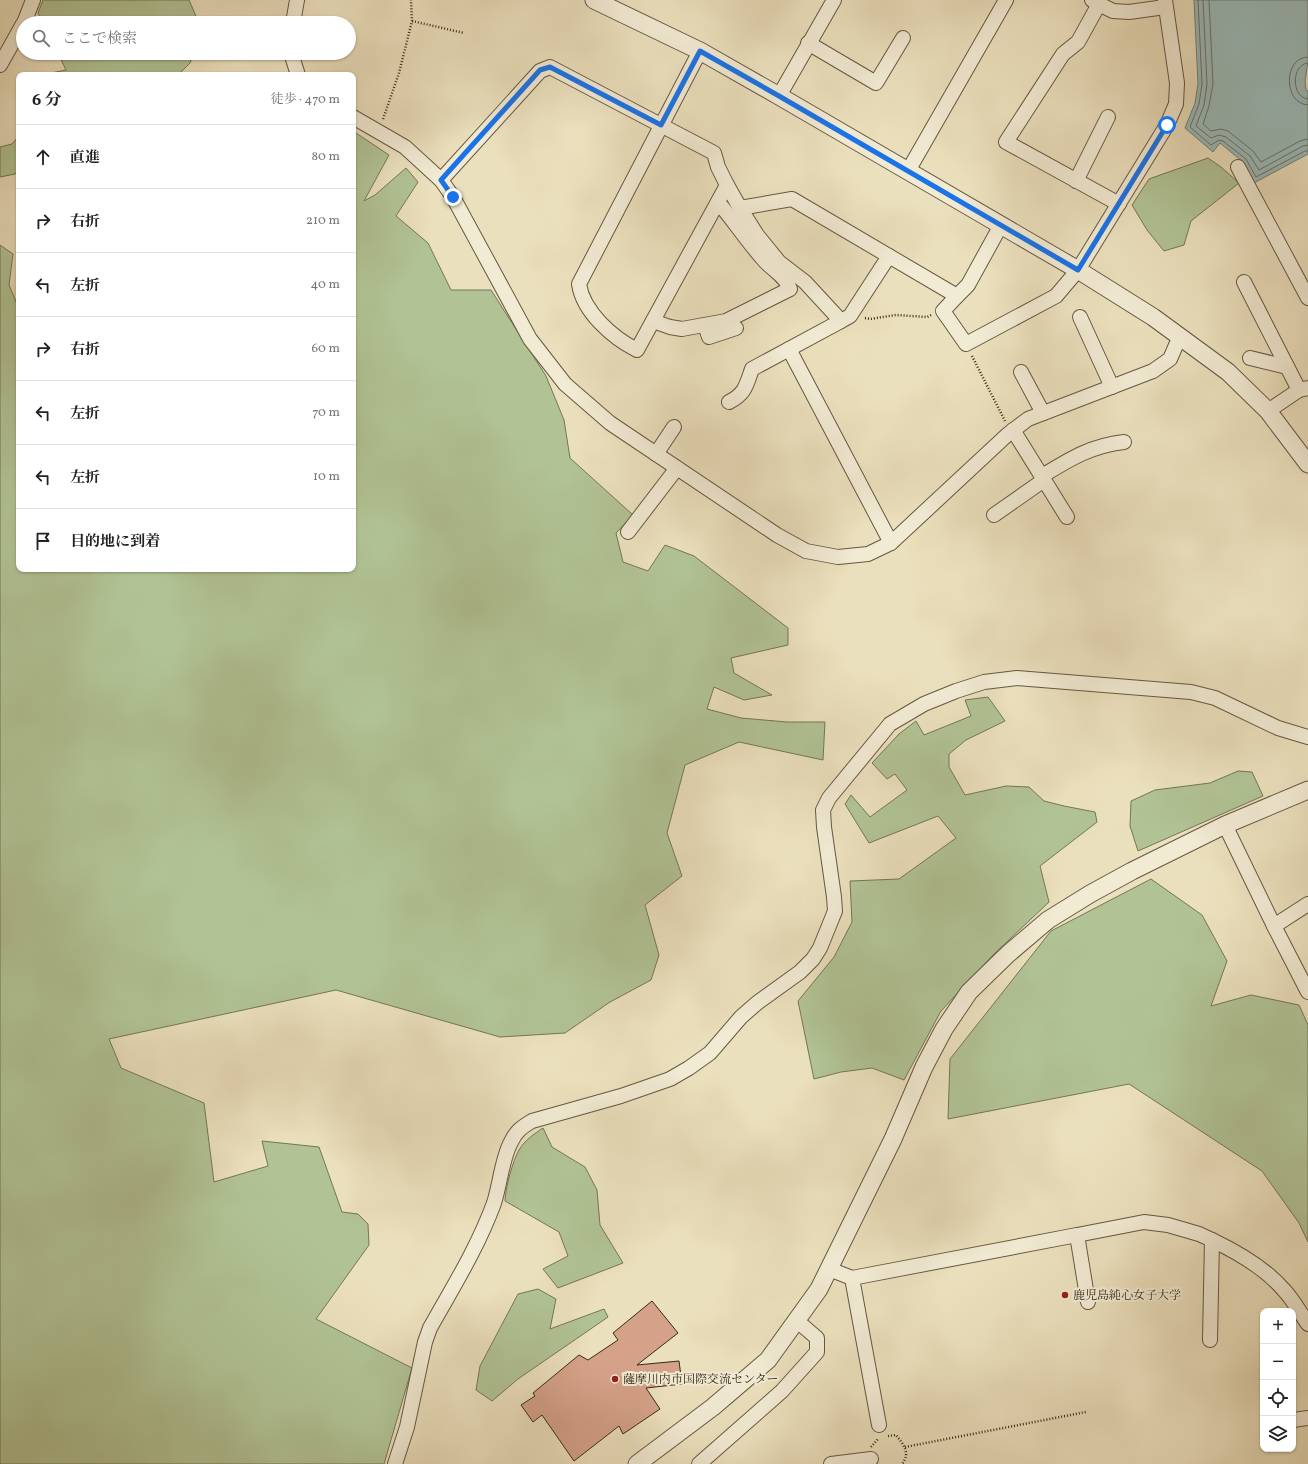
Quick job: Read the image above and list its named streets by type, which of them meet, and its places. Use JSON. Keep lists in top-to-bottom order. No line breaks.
{"places":["鹿児島純心女子大学","薩摩川内市国際交流センター"],"page":{"search":"ここで検索","heading":["6 分","徒歩 · 470 m"],"list":[["直進","80 m"],["右折","210 m"],["左折","40 m"],["右折","60 m"],["左折","70 m"],["左折","10 m"],"目的地に到着"],"map_buttons":["+","−"]}}
